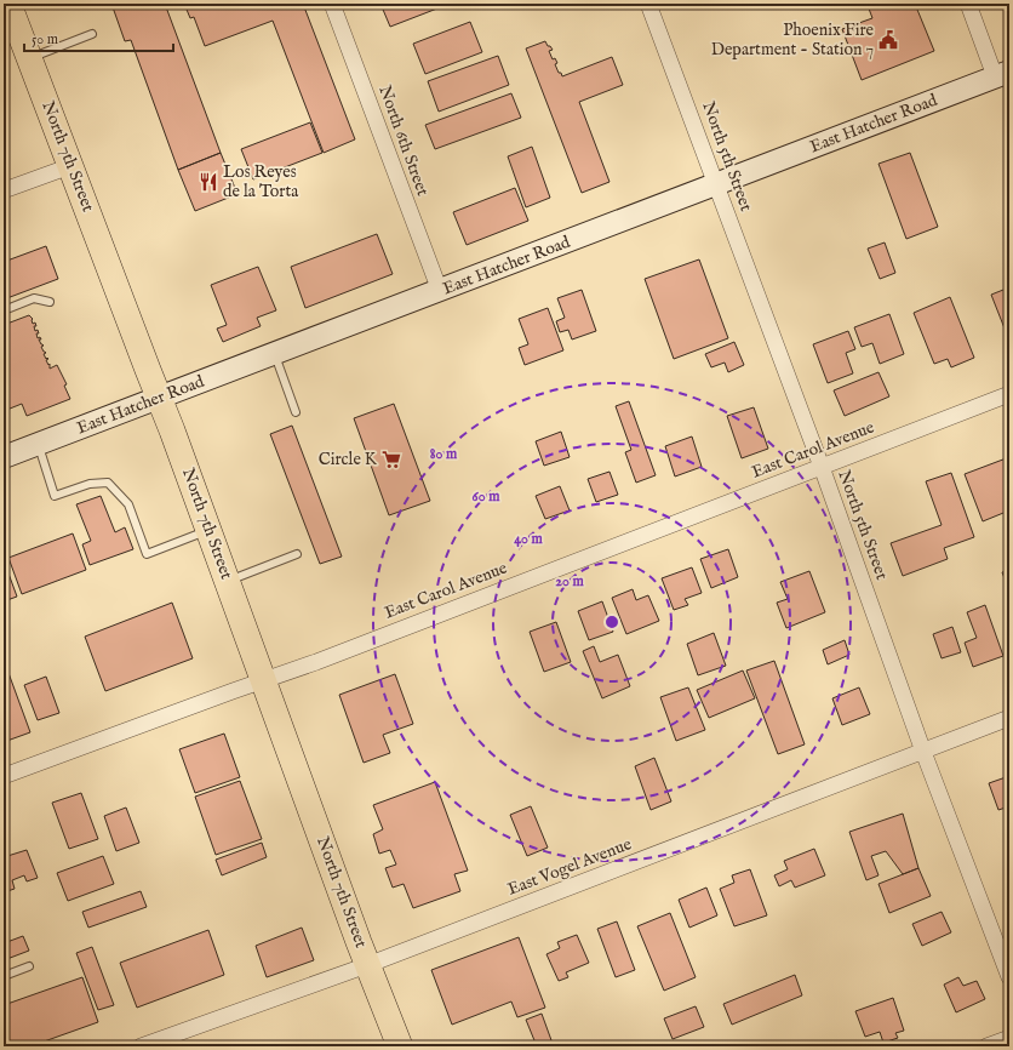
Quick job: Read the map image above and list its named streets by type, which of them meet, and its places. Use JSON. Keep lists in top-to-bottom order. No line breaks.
{"streets":{"main road":["North 7th Street"],"street":["East Hatcher Road","North 6th Street","North 5th Street","East Carol Avenue","East Vogel Avenue"]},"crossings":[["East Hatcher Road","North 6th Street"],["East Hatcher Road","North 7th Street"],["East Hatcher Road","North 5th Street"],["North 7th Street","East Carol Avenue"],["North 7th Street","East Vogel Avenue"],["North 5th Street","East Carol Avenue"],["North 5th Street","East Vogel Avenue"]],"places":{"public building":["Phoenix Fire Department - Station 7"],"restaurant":["Los Reyes de la Torta"],"supermarket":["Circle K"]},"scale_bar":"50 m","rings":["80 m","60 m","40 m","20 m"]}
